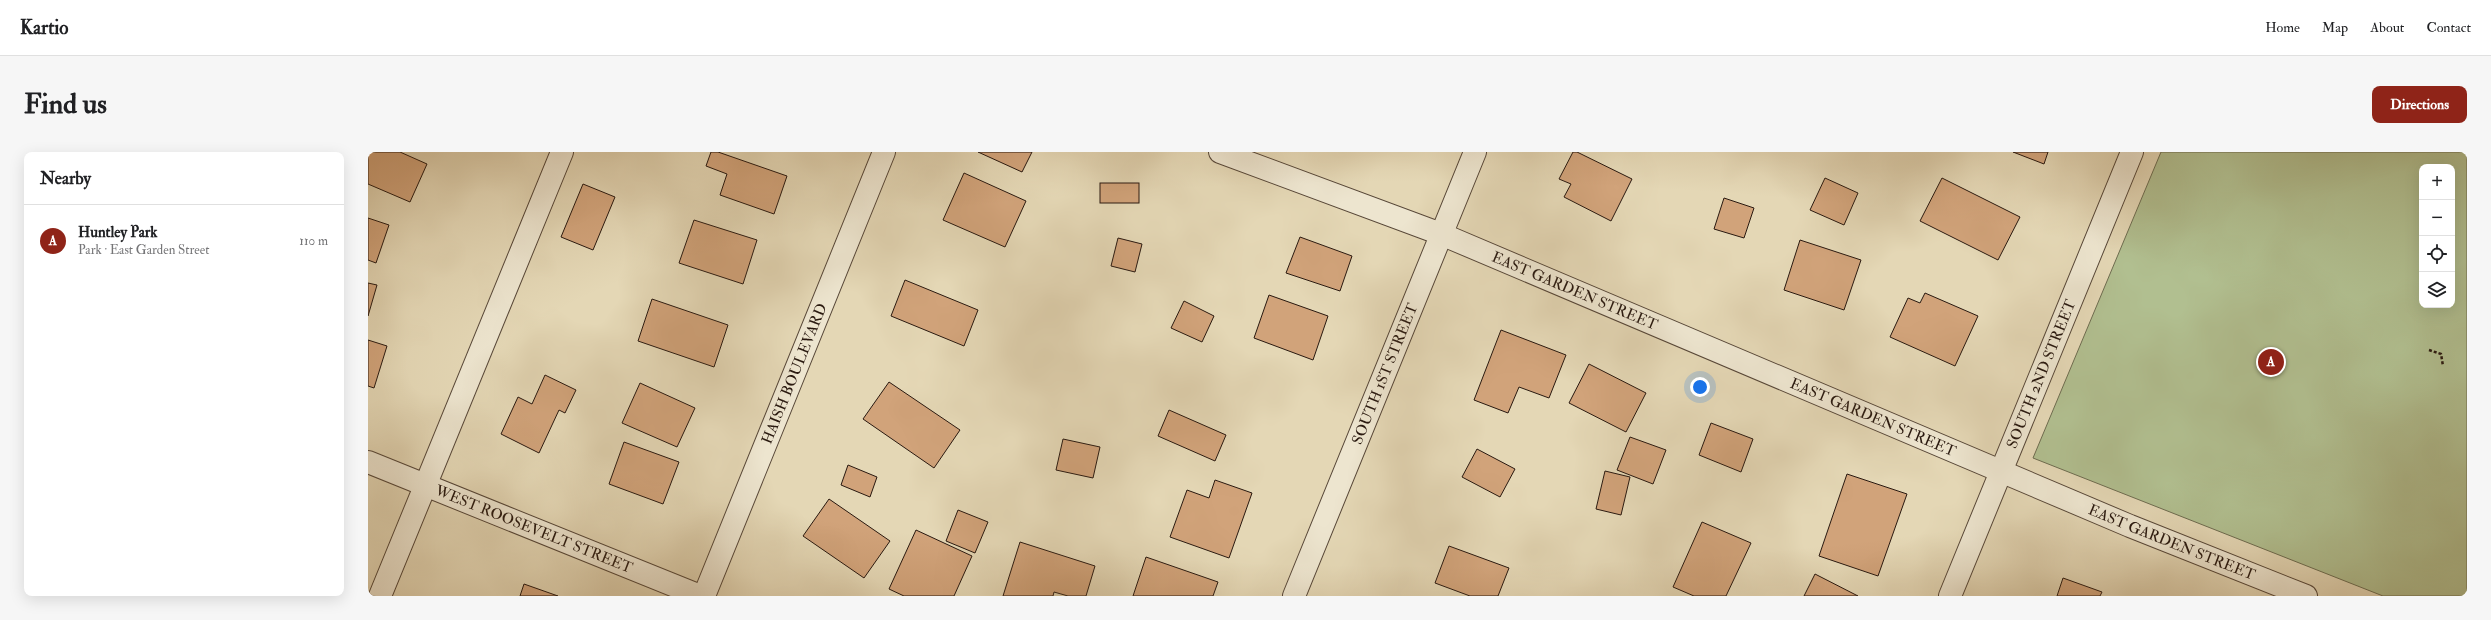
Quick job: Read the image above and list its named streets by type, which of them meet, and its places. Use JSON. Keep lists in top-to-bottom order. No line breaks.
{"streets":{"street":["EAST GARDEN STREET","HAISH BOULEVARD","SOUTH 1ST STREET","SOUTH 2ND STREET","WEST ROOSEVELT STREET"]},"crossings":[["EAST GARDEN STREET","SOUTH 1ST STREET"],["EAST GARDEN STREET","SOUTH 2ND STREET"]],"page":{"header":"Kartio","nav":["Home","Map","About","Contact"],"buttons":"Directions","title":"Find us","heading":"Nearby","map_buttons":["+","−"],"list":[{"mark":"A","name":"Huntley Park","note":"Park · East Garden Street","value":"110 m"}],"pins":"A"}}
